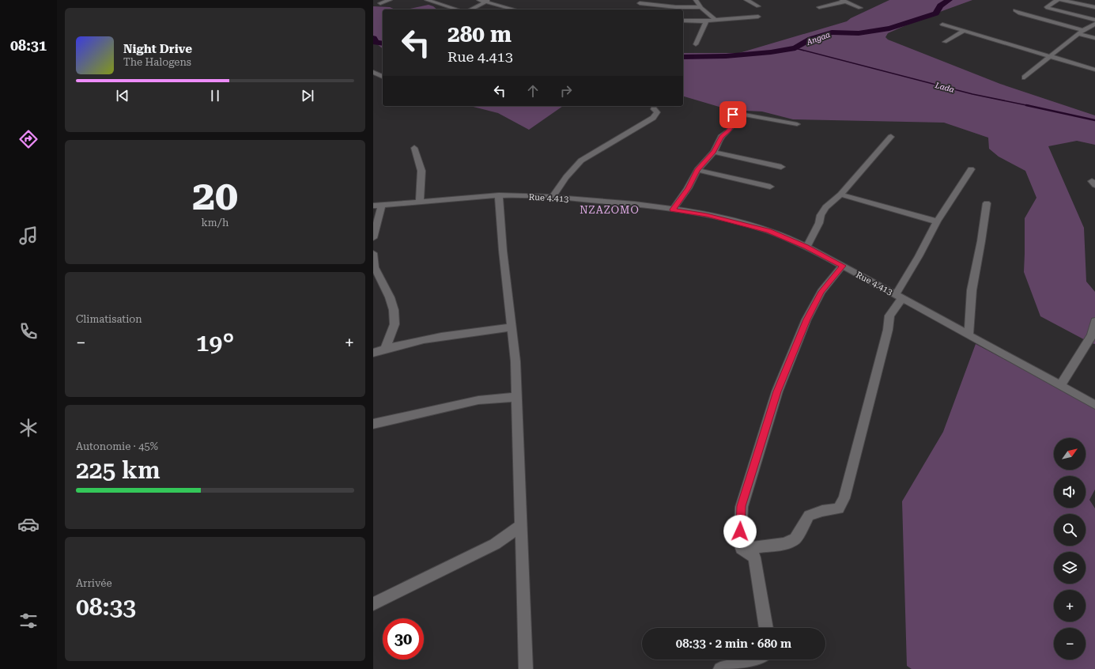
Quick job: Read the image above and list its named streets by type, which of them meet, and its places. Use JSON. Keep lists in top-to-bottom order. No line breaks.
{"streets":{"street":["Rue 4.413"]},"districts":["NZAZOMO"],"water":["Angaa","Lada"],"north":"top right","page":{"tabs":"08:31","turn":["280 m","Rue 4.413"],"song":["Night Drive","The Halogens"],"tile":[["20","km/h"],"Climatisation",["Autonomie · 45%","225 km"],["Arrivée","08:33"]],"heat":["−","19°","+"],"map_buttons":["+","−"],"limit":"30","trip":"08:33 · 2 min · 680 m"}}
